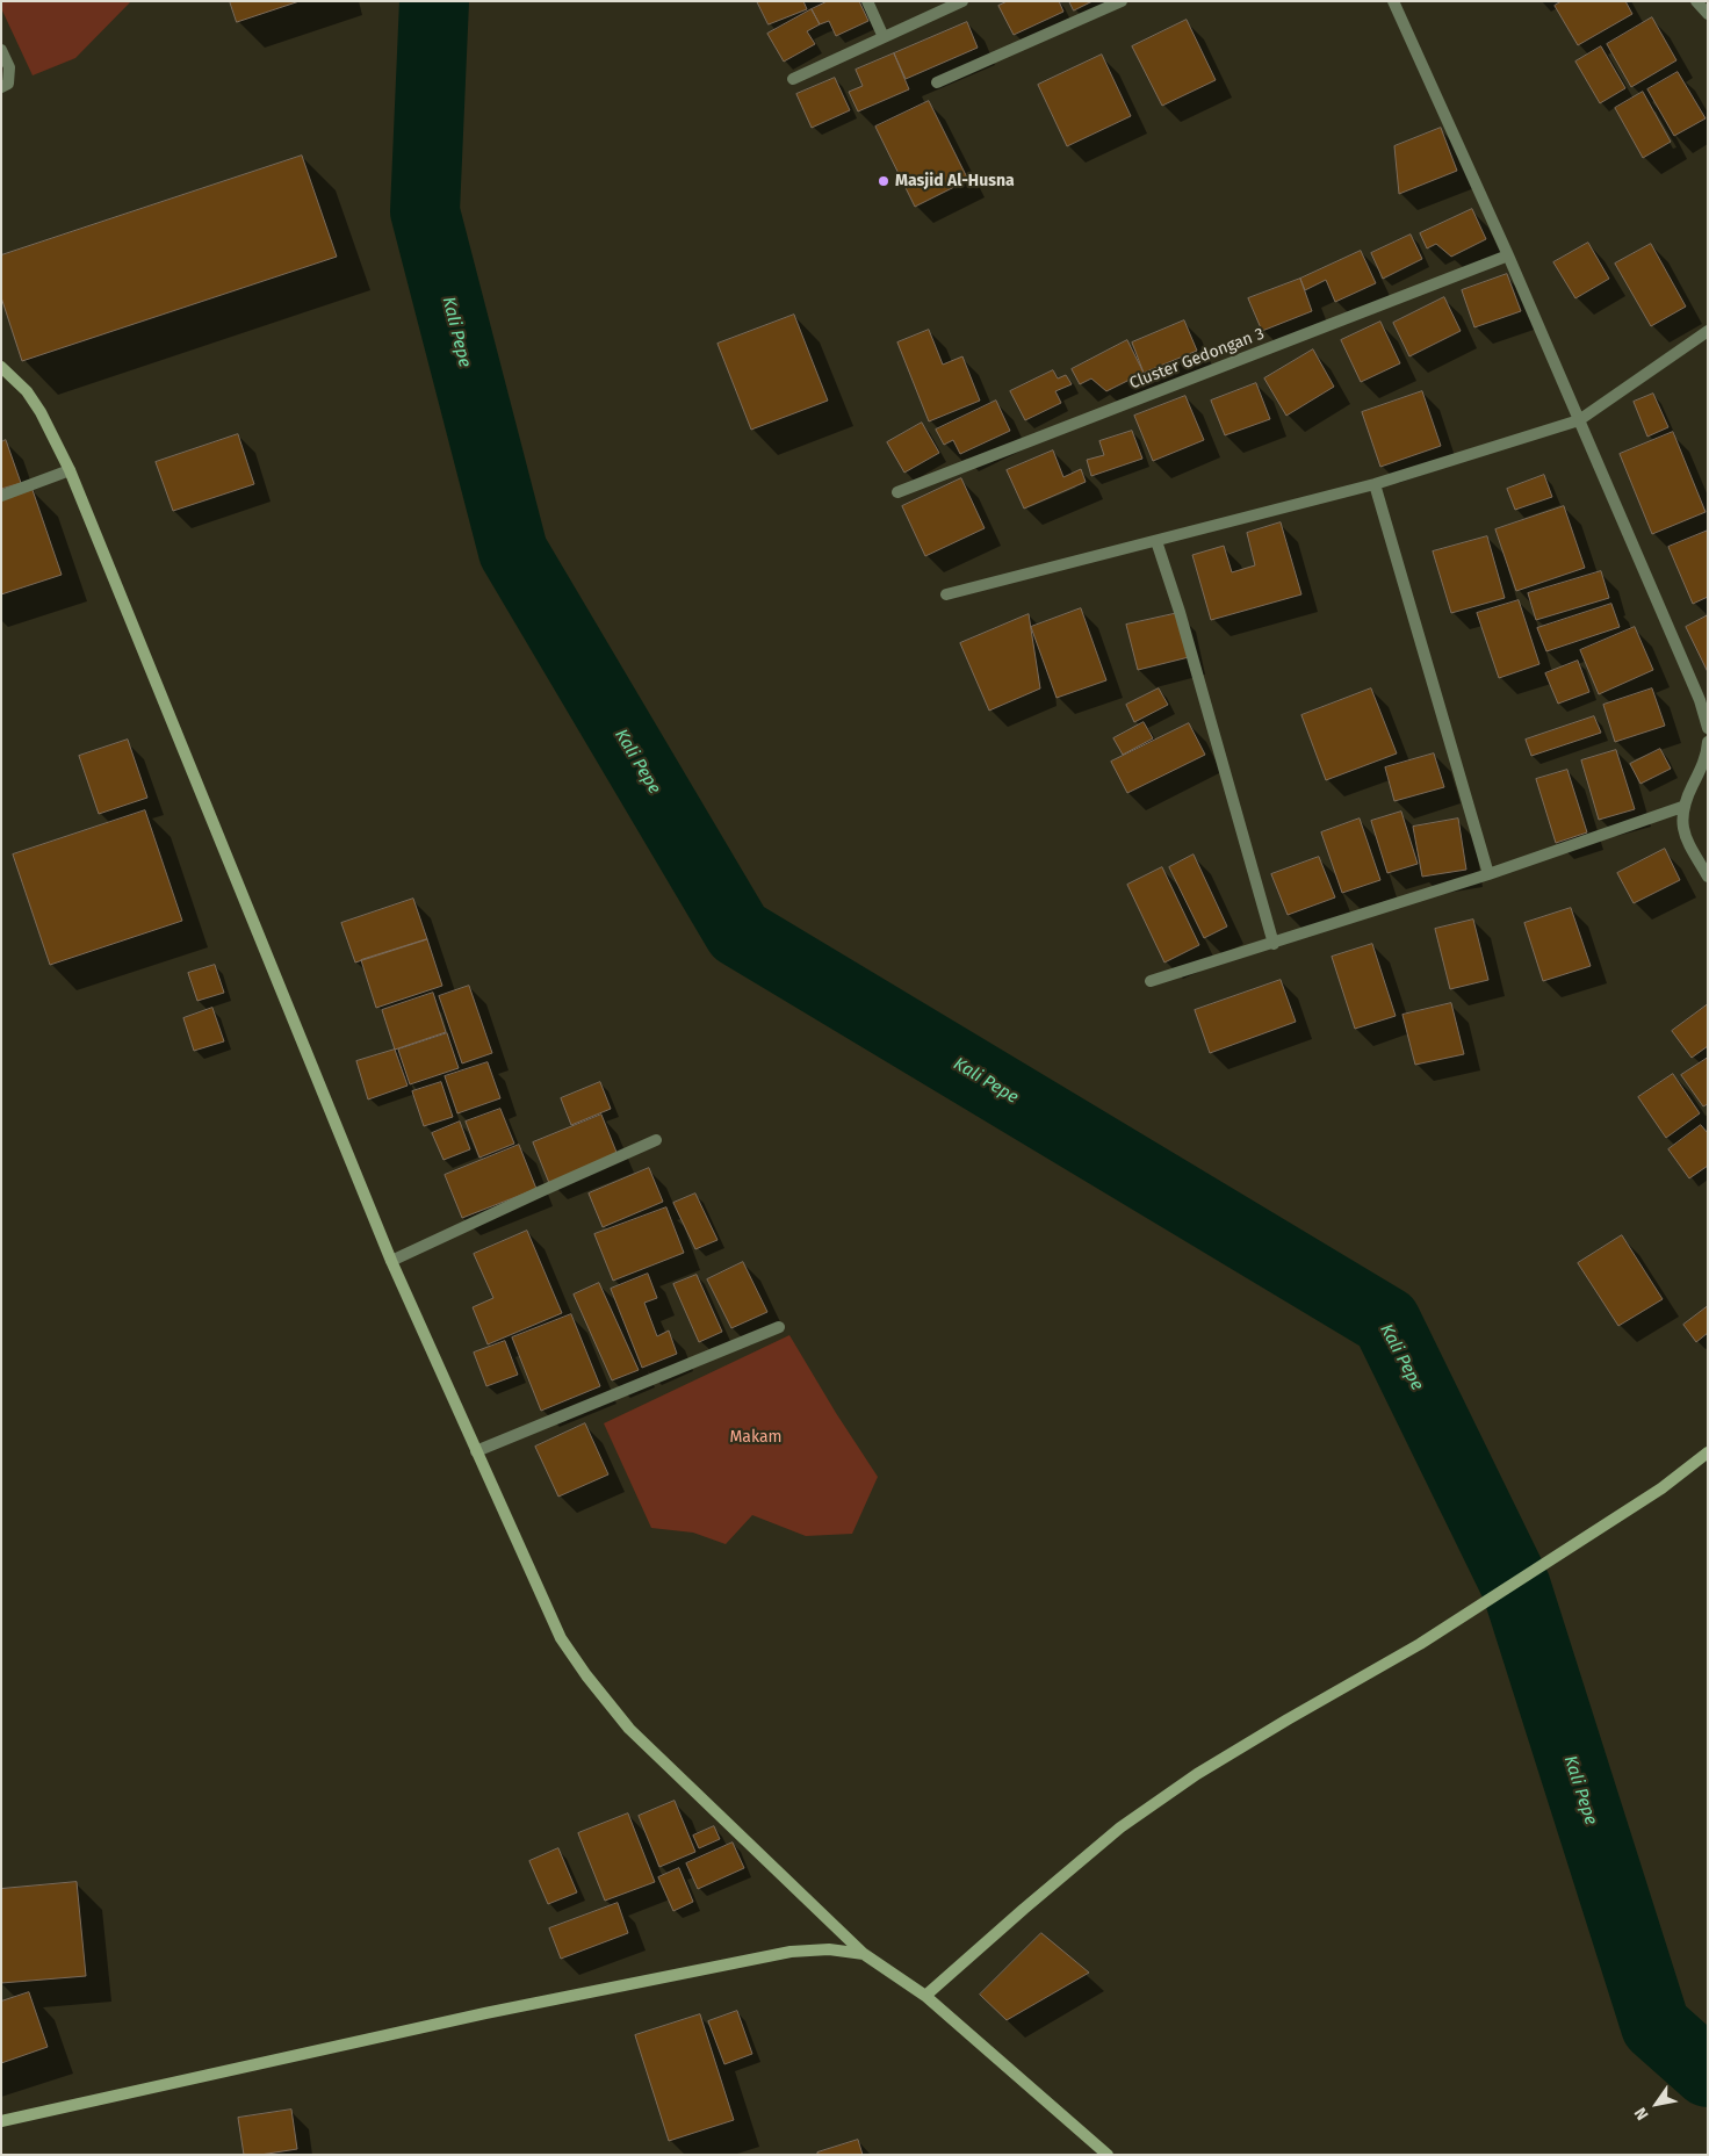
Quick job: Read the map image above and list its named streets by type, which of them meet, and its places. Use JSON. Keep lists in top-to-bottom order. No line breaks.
{"streets":{"street":["Cluster Gedongan 3"]},"water":["Kali Pepe"],"parks":["Makam"],"places":["Masjid Al-Husna"],"north":"bottom left"}
